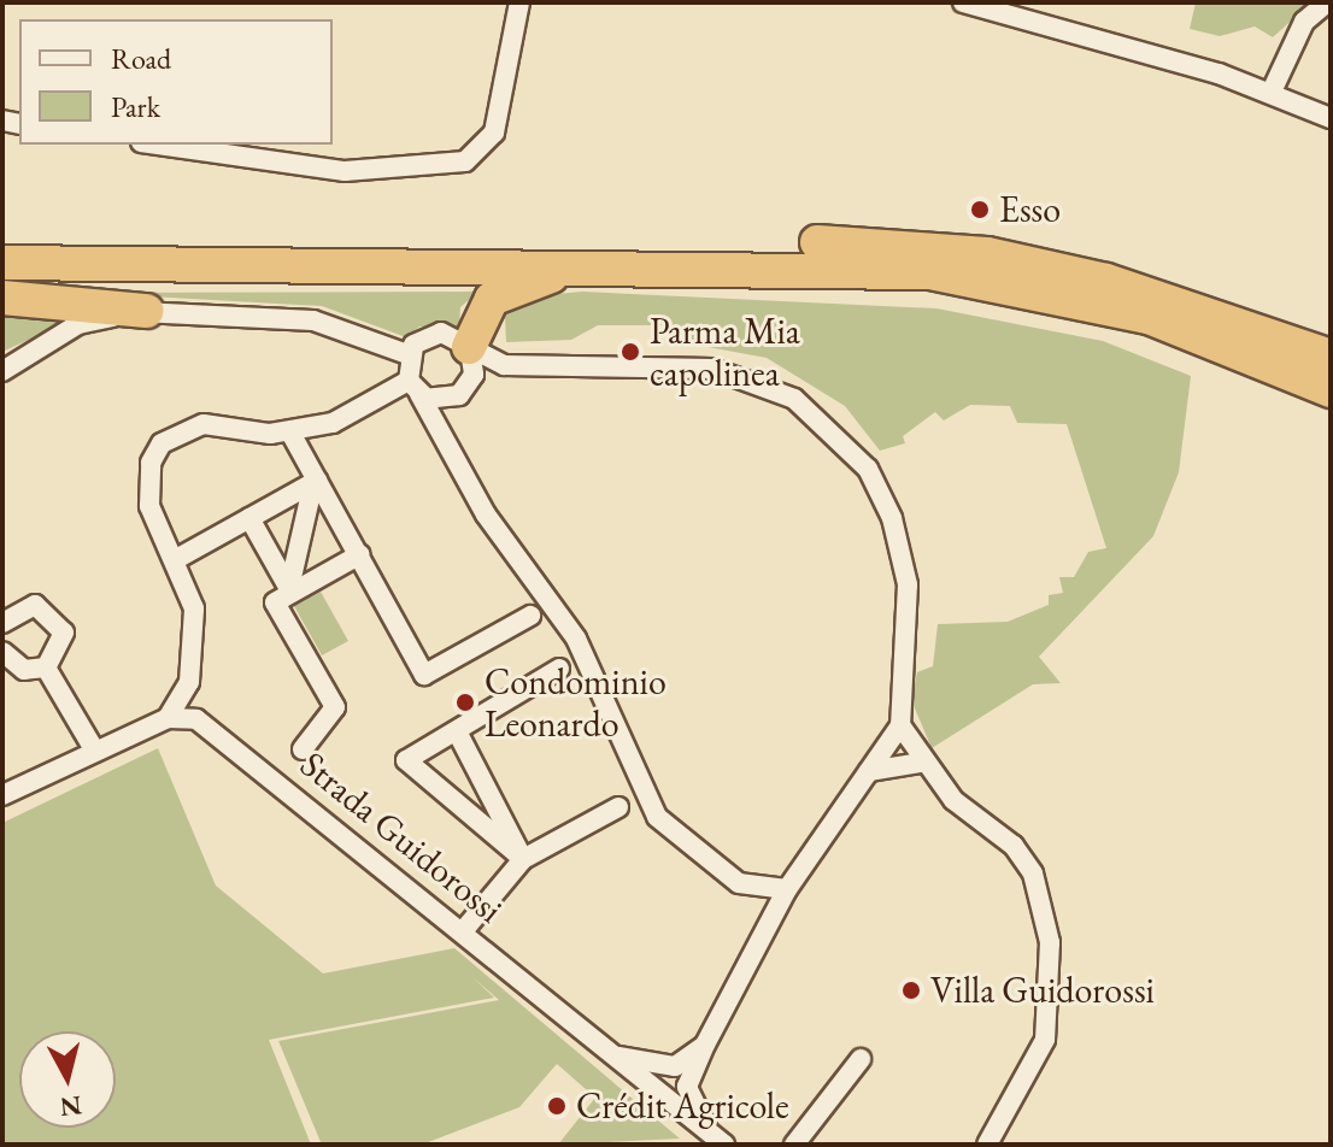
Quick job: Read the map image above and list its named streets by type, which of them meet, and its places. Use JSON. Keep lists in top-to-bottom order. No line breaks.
{"streets":{"street":["Strada Guidorossi"]},"places":["Esso","Parma Mia capolinea","Condominio Leonardo","Villa Guidorossi","Crédit Agricole"],"legend":["Road","Park"],"north":"bottom"}
